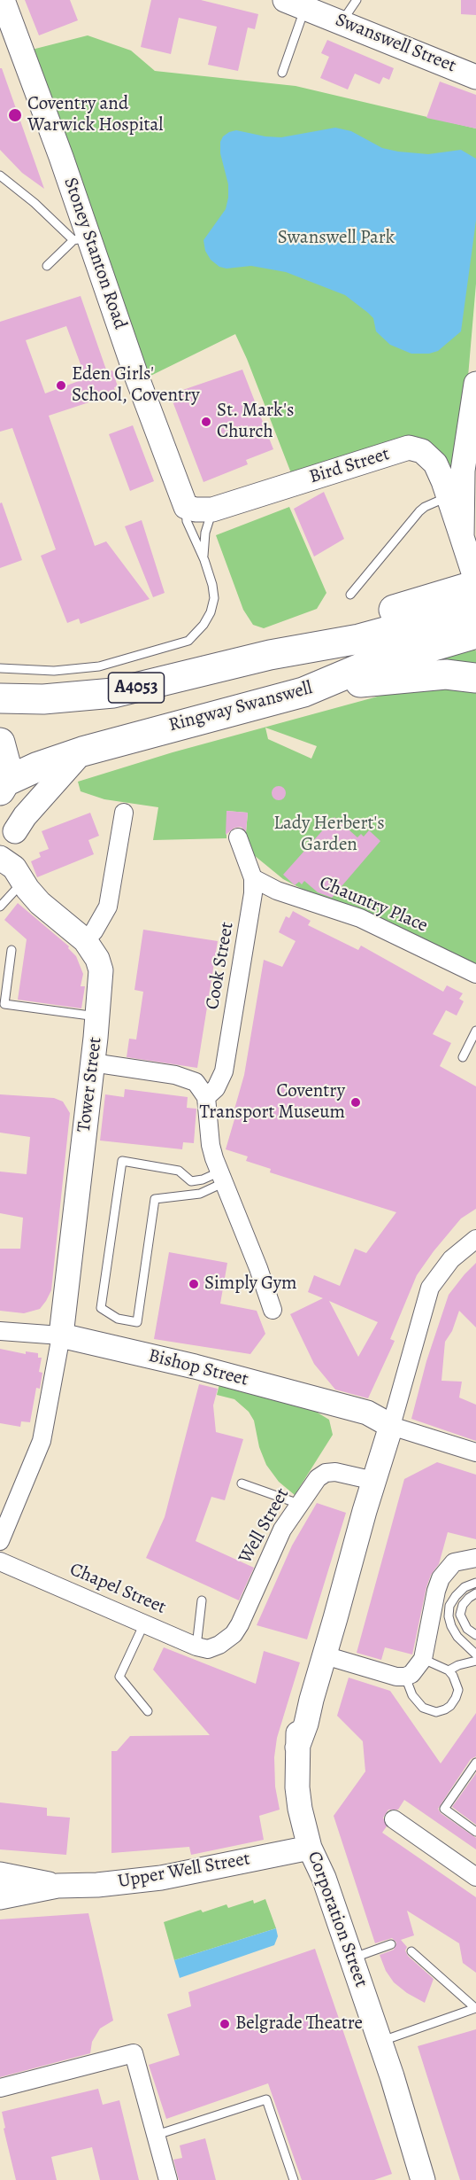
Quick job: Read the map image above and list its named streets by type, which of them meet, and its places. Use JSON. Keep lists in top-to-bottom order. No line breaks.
{"streets":{"highway":["A4053","Ringway Swanswell"],"street":["Swanswell Street","Stoney Stanton Road","Bird Street","Chauntry Place","Cook Street","Tower Street","Bishop Street","Well Street","Chapel Street","Upper Well Street","Corporation Street"]},"crossings":[["Stoney Stanton Road","Bird Street"],["Chauntry Place","Cook Street"],["Tower Street","Bishop Street"],["Bishop Street","Corporation Street"],["Well Street","Chapel Street"],["Well Street","Corporation Street"],["Upper Well Street","Corporation Street"]],"parks":["Swanswell Park","Lady Herbert's Garden"],"places":["Coventry and Warwick Hospital","Eden Girls' School, Coventry","St. Mark's Church","Coventry Transport Museum","Simply Gym","Belgrade Theatre"]}
